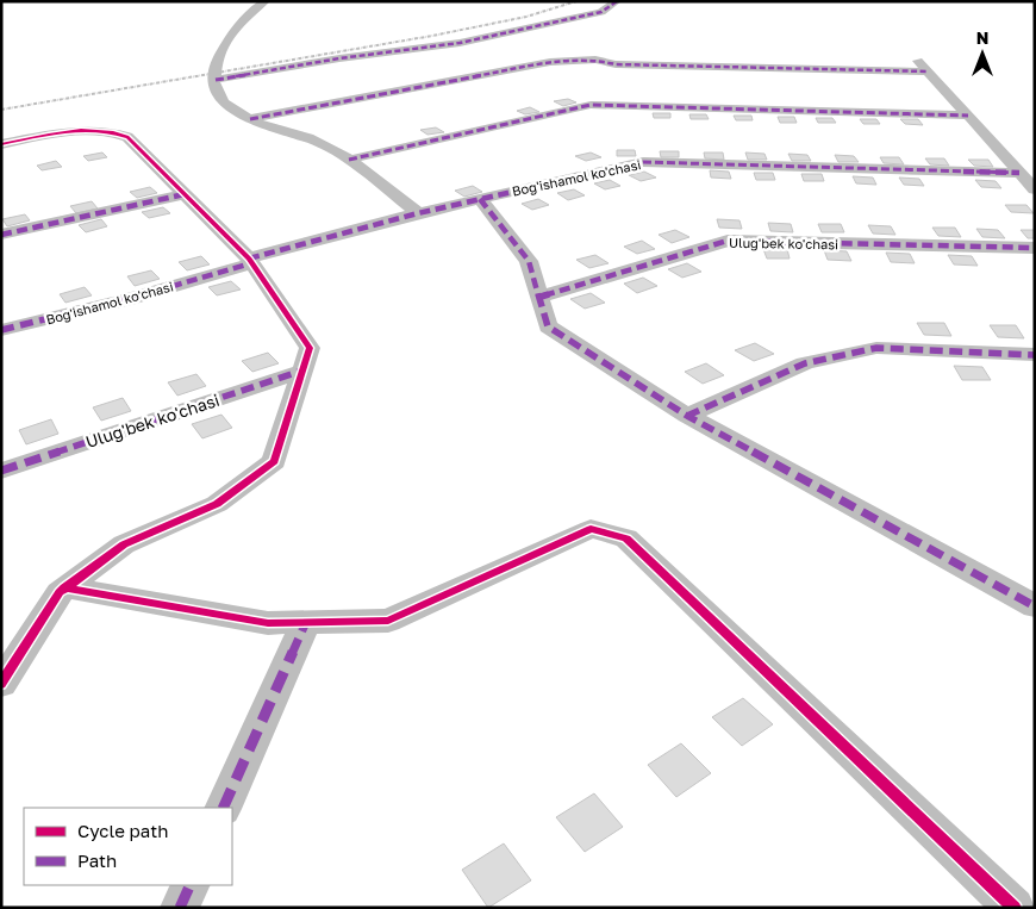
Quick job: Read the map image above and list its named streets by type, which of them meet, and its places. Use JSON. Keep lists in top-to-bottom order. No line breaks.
{"streets":{"street":["Bog'ishamol ko'chasi","Ulug'bek ko'chasi"]},"legend":["Cycle path","Path"],"north":"top"}
